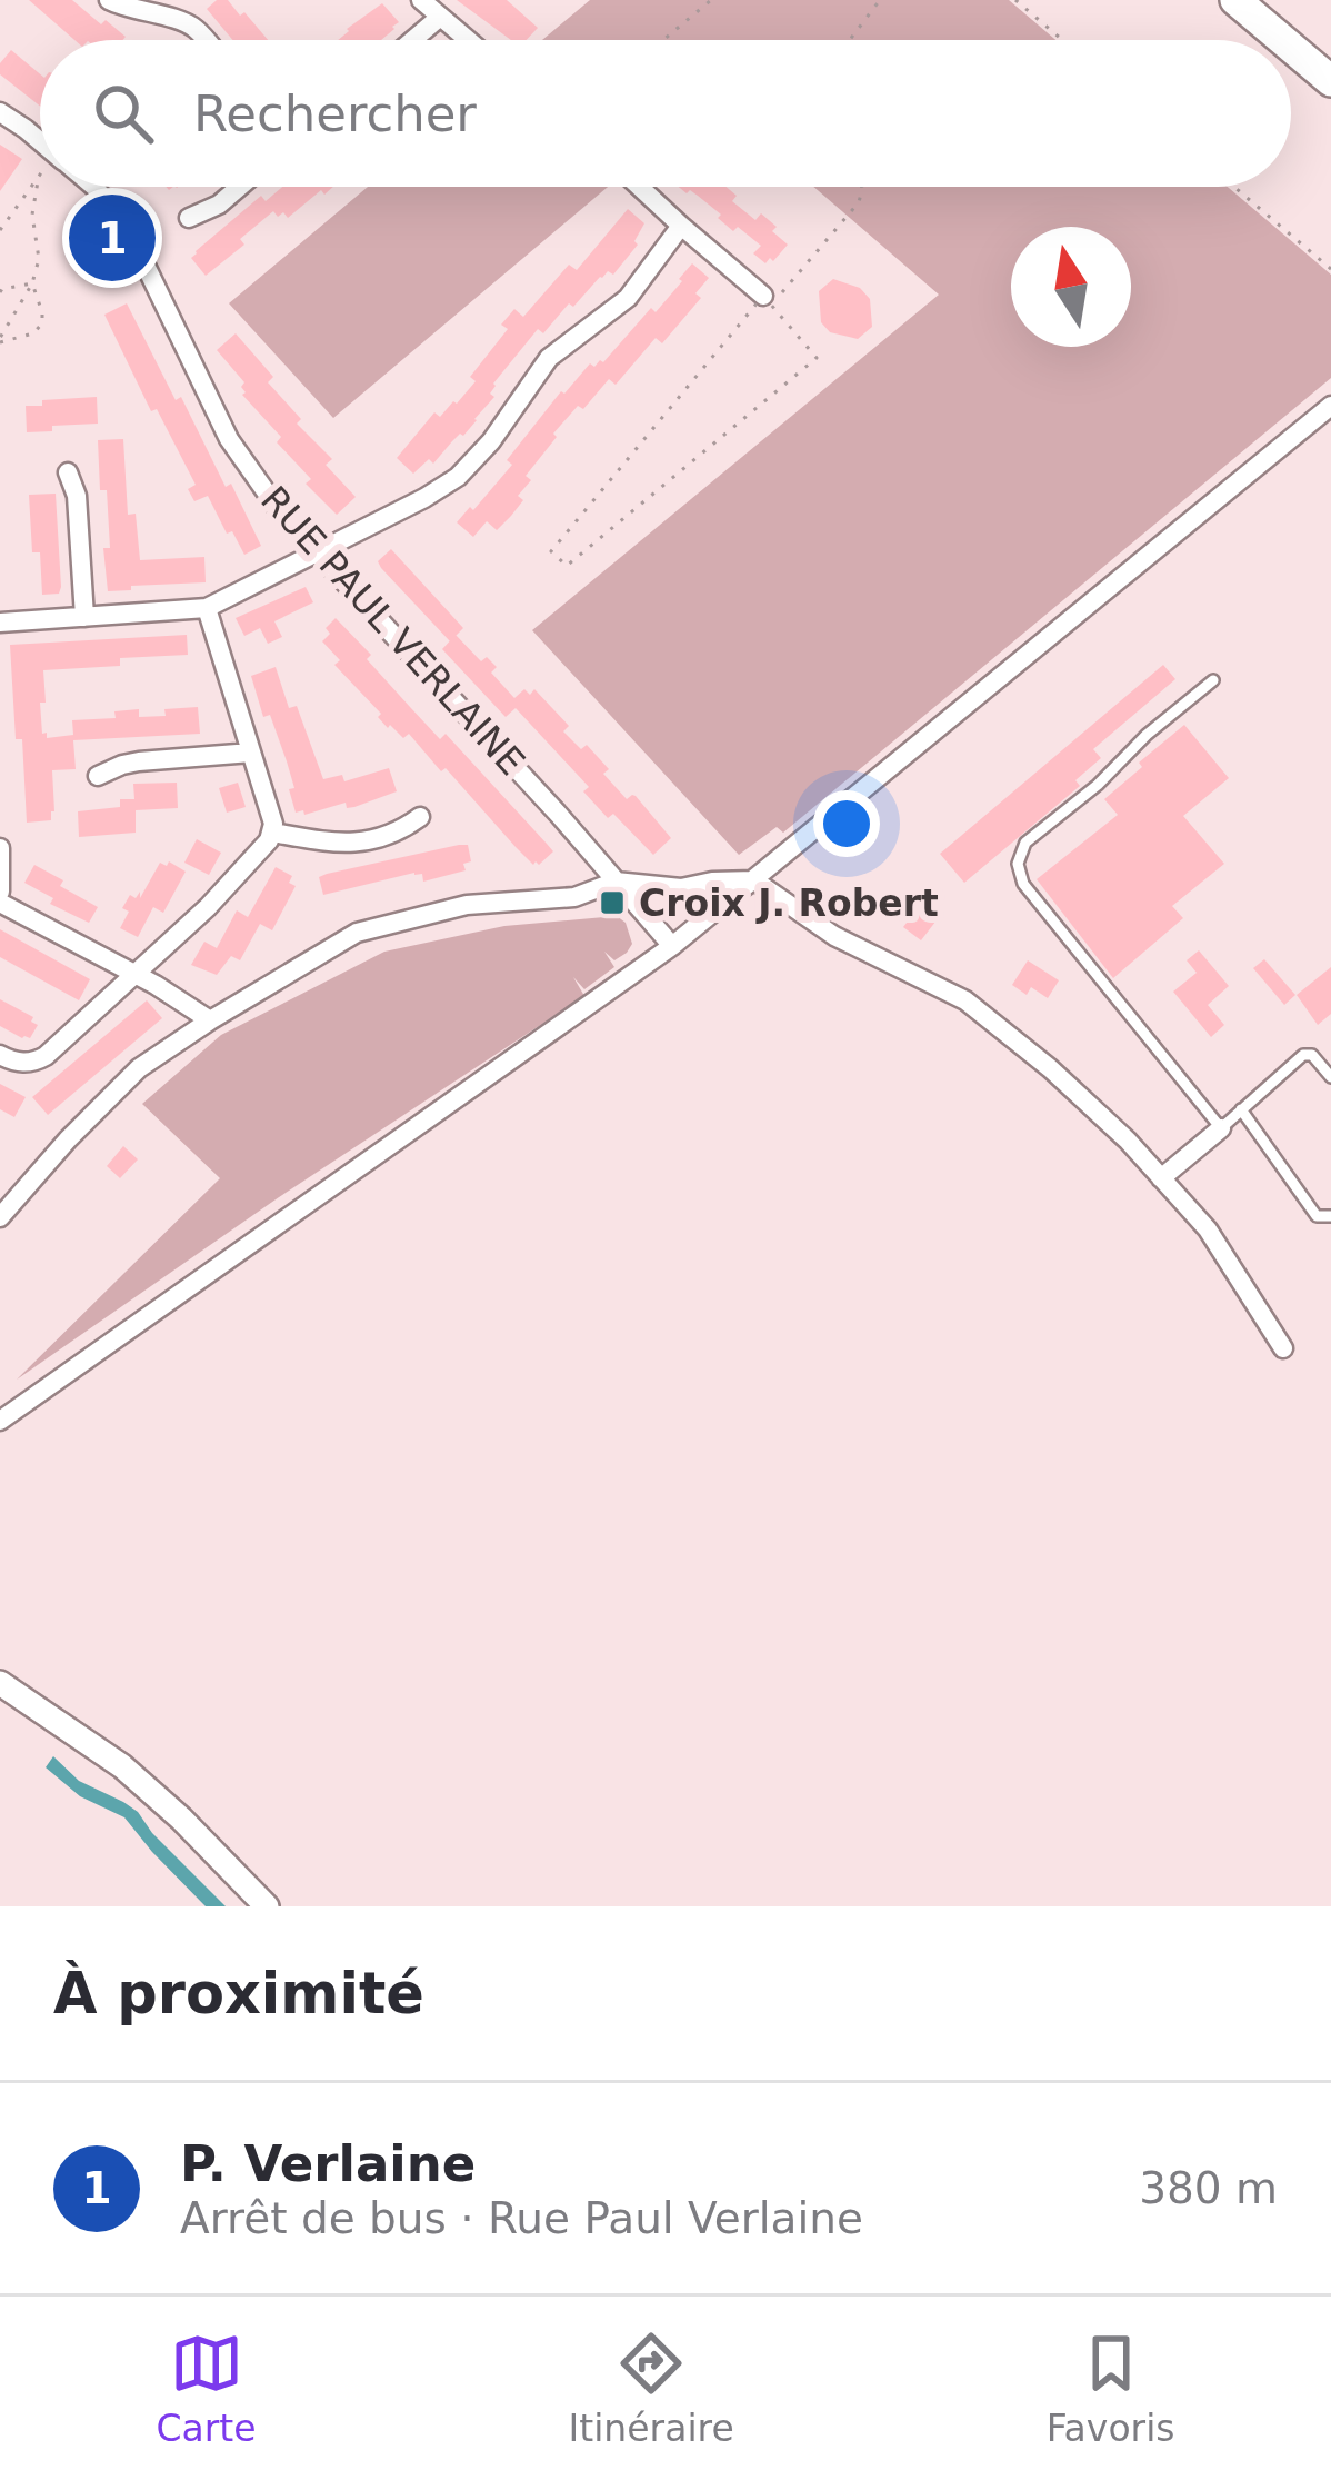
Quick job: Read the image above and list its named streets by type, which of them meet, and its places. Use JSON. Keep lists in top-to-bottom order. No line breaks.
{"streets":{"street":["RUE PAUL VERLAINE"]},"places":{"transit":["Croix J. Robert"]},"north":"top","page":{"search":"Rechercher","pins":"1","heading":"À proximité","list":[{"mark":"1","name":"P. Verlaine","note":"Arrêt de bus · Rue Paul Verlaine","value":"380 m"}],"nav":["Carte","Itinéraire","Favoris"]}}
